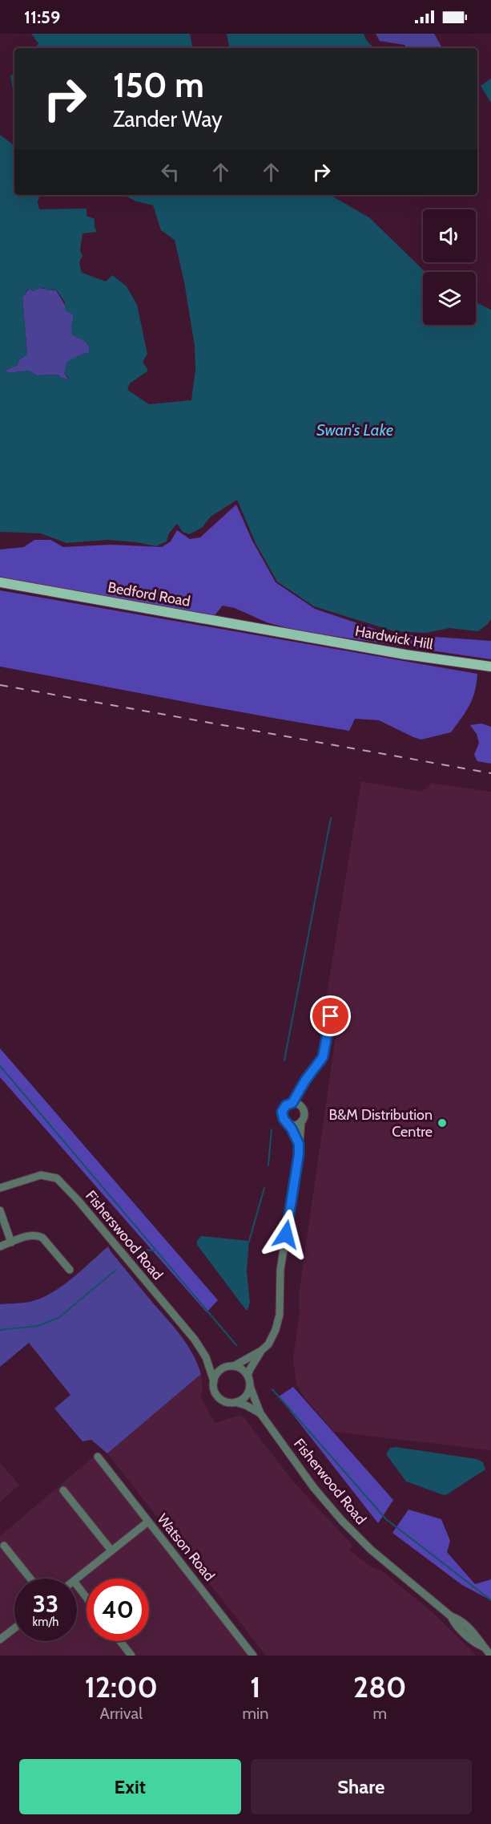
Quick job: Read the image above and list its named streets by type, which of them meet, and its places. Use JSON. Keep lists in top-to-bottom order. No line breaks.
{"streets":{"main road":["Bedford Road","Hardwick Hill"],"street":["Fisherswood Road","Fisherwood Road","Watson Road"]},"crossings":[["Bedford Road","Hardwick Hill"],["Fisherswood Road","Fisherwood Road"]],"water":["Swan's Lake"],"places":["B&M Distribution Centre"],"page":{"status":"11:59","turn":["150 m","Zander Way"],"speed":"33 km/h","limit":"40","eta":["12:00","Arrival","1","min","280","m"],"buttons":["Exit","Share"]}}
